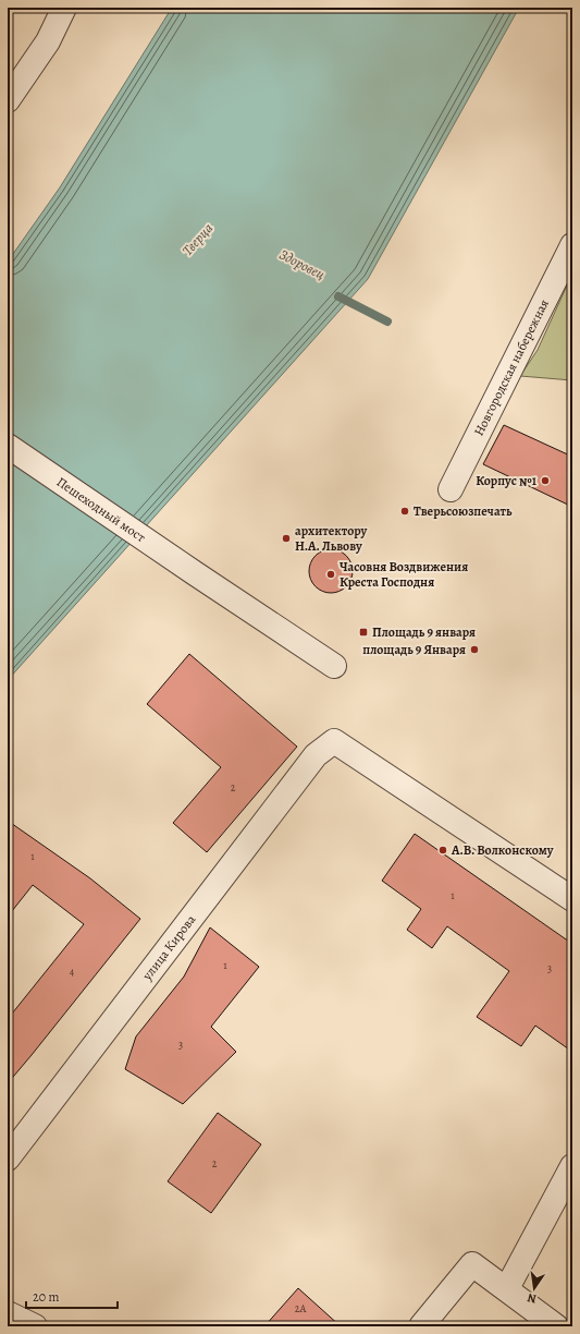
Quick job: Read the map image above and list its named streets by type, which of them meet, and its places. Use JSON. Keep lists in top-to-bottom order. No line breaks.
{"streets":{"street":["Новгородская набережная","Пешеходный мост","улица Кирова"]},"water":["Тверца","Здоровец"],"places":{"other":["Корпус №1","Тверьсоюзпечать","архитектору Н.А. Львову","Часовня Воздвижения Креста Господня","площадь 9 Января","А.В. Волконскому"],"transit":["Площадь 9 января"]},"house_numbers":["2","1","1","1","3","4","3","2","2А"],"scale_bar":"20 m","north":"bottom"}
